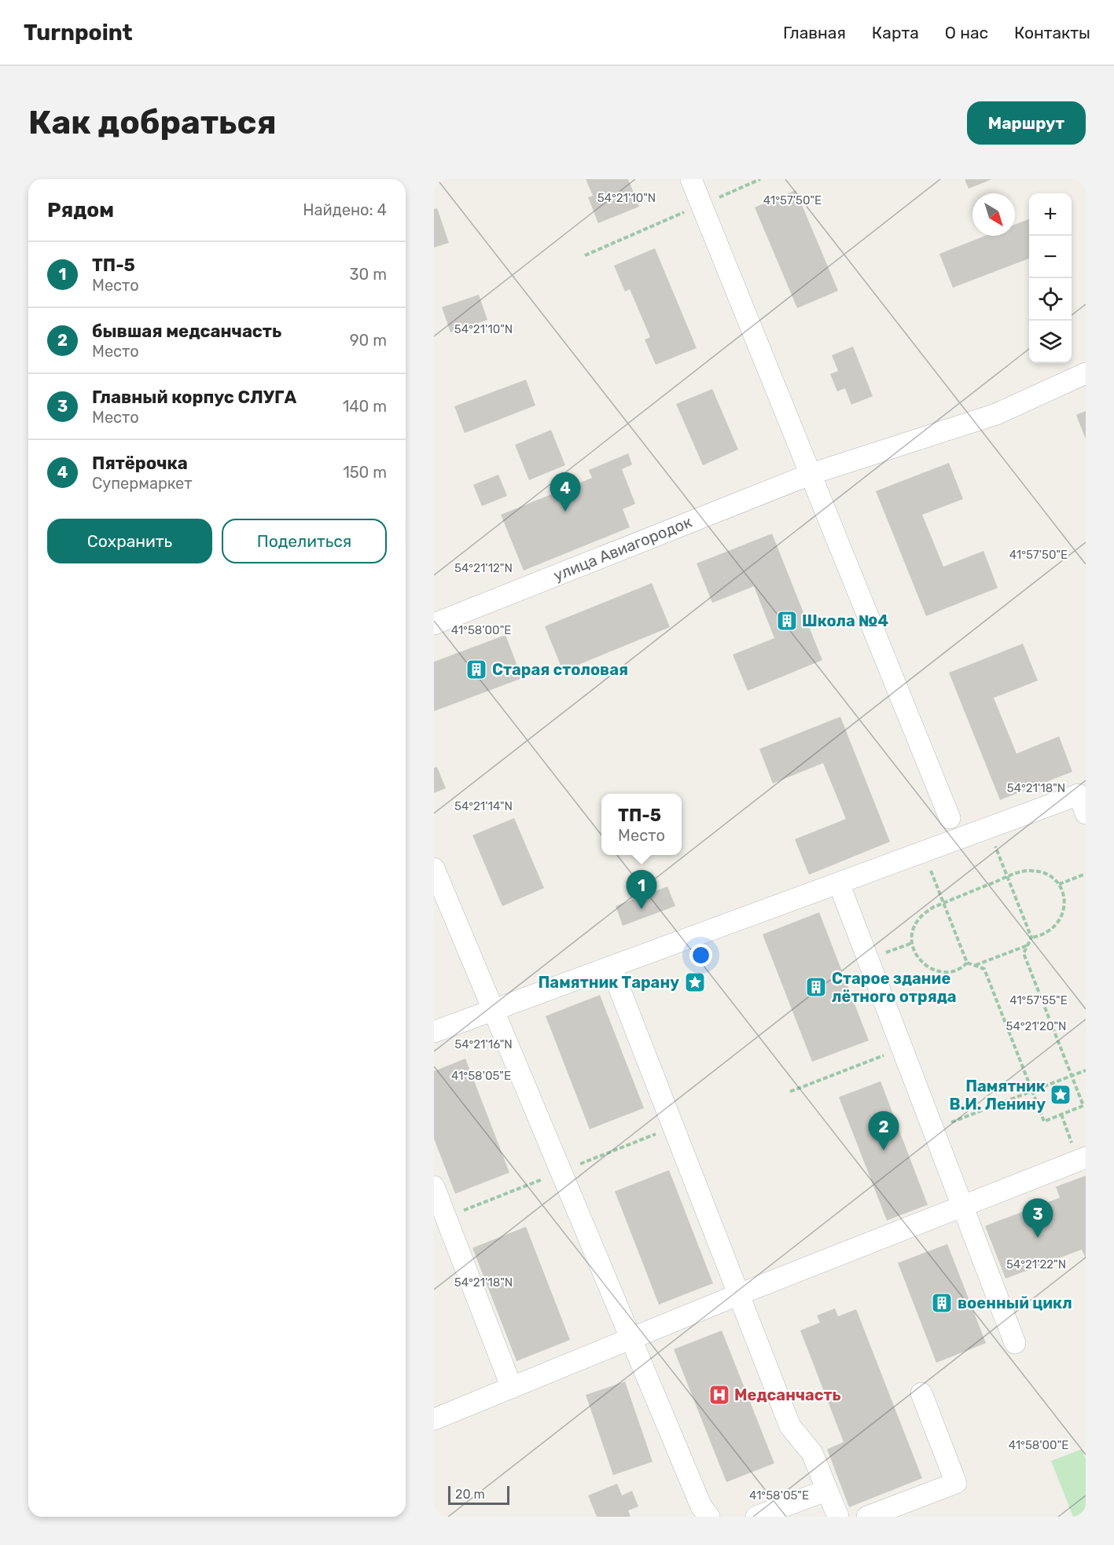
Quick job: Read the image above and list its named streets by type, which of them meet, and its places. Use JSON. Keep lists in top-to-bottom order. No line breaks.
{"streets":{"street":["улица Авиагородок"]},"places":{"building":["Школа №4","Старая столовая","Старое здание лётного отряда","военный цикл"],"place":["Памятник Тарану","Памятник В.И. Ленину"],"hospital":["Медсанчасть"]},"scale_bar":"20 m","north":"bottom right","page":{"header":"Turnpoint","nav":["Главная","Карта","О нас","Контакты"],"buttons":["Маршрут",["Сохранить","Поделиться"]],"title":"Как добраться","heading":["Рядом","Найдено: 4"],"map_buttons":["+","−"],"list":[{"mark":"1","name":"ТП-5","note":"Место","value":"30 m"},{"mark":"2","name":"бывшая медсанчасть","note":"Место","value":"90 m"},{"mark":"3","name":"Главный корпус СЛУГА","note":"Место","value":"140 m"},{"mark":"4","name":"Пятёрочка","note":"Супермаркет","value":"150 m"}],"pins":["4","1","2","3"],"popup":["ТП-5","Место"],"scale":"20 m"},"coordinates":["54°21'10\"N","41°57'50\"E","54°21'12\"N","41°58'00\"E","54°21'18\"N","54°21'14\"N","41°57'55\"E","54°21'20\"N","54°21'16\"N","41°58'05\"E","54°21'22\"N"]}
